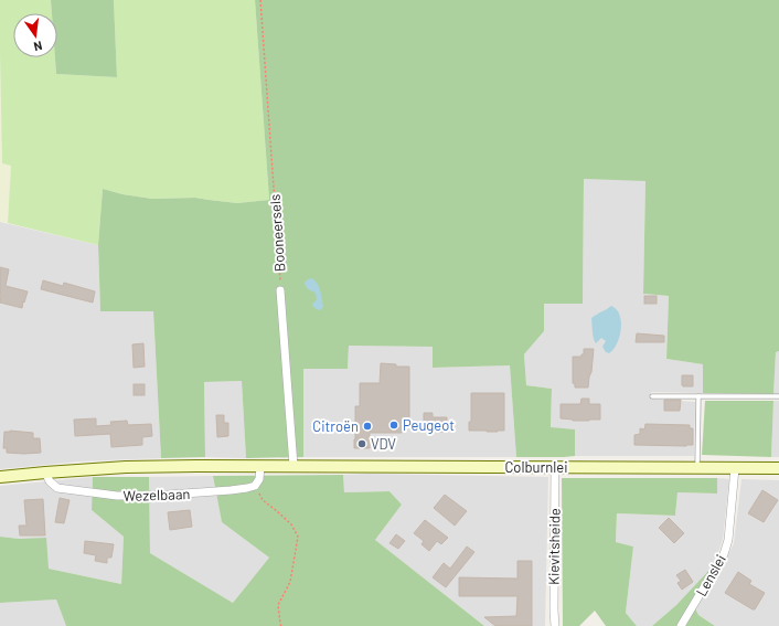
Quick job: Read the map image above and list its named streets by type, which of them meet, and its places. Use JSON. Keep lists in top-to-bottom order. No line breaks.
{"streets":{"street":["Booneersels","Colburnlei","Wezelbaan","Kievitsheide","Lenslei"]},"crossings":[["Booneersels","Colburnlei"],["Booneersels","Wezelbaan"],["Colburnlei","Wezelbaan"],["Colburnlei","Kievitsheide"],["Colburnlei","Lenslei"]],"places":["Peugeot","Citroën","VDV"],"north":"bottom"}
